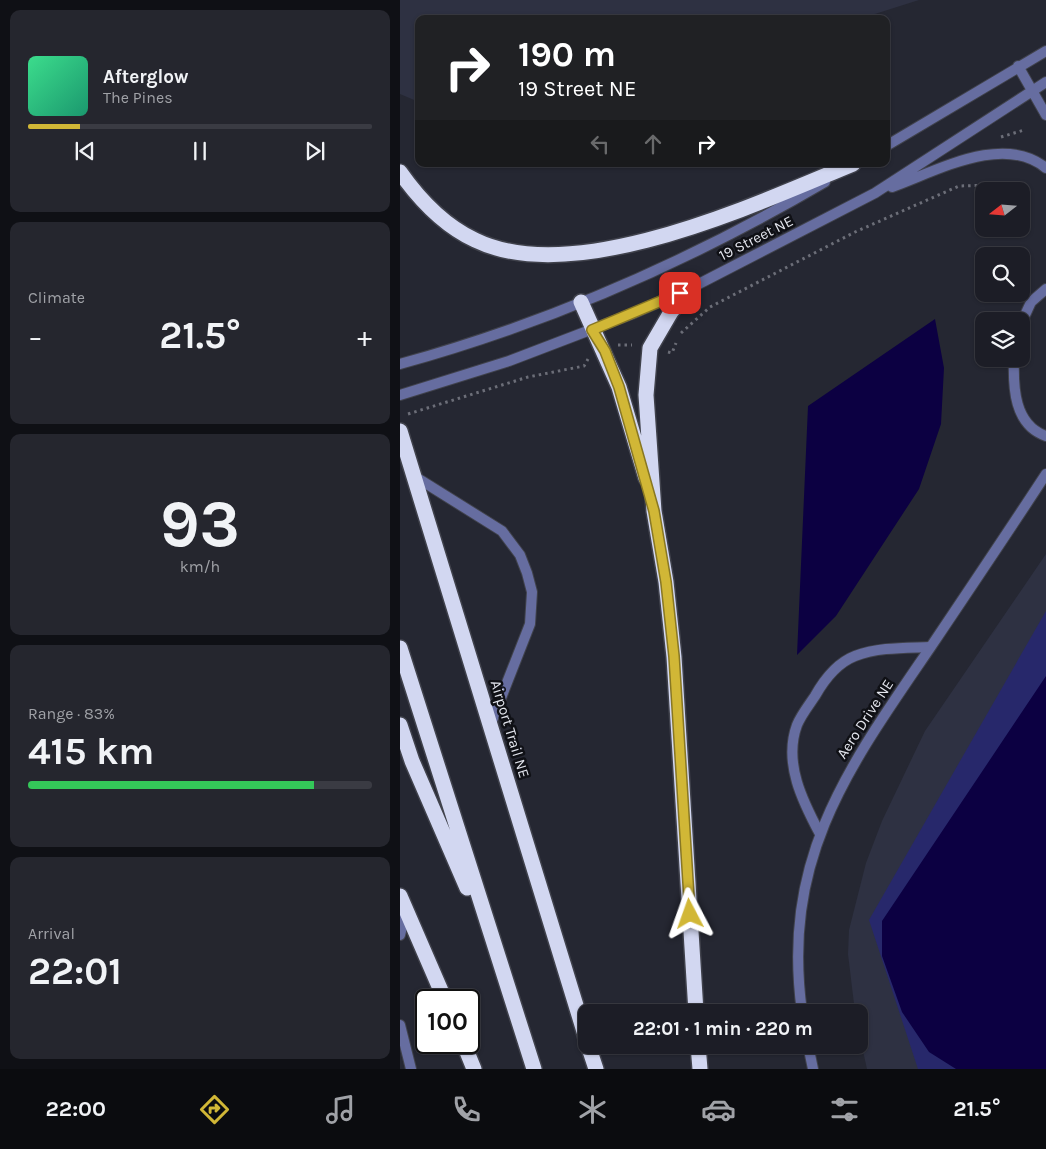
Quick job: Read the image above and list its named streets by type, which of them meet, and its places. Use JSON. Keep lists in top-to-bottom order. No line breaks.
{"streets":{"highway":["Airport Trail NE"],"street":["19 Street NE","Aero Drive NE"]},"north":"left","page":{"turn":["190 m","19 Street NE"],"song":["Afterglow","The Pines"],"tile":["Climate",["93","km/h"],["Range · 83%","415 km"],["Arrival","22:01"]],"heat":["−","21.5°","+"],"limit":"100","trip":"22:01 · 1 min · 220 m","tabs":["22:00","21.5°"]}}
